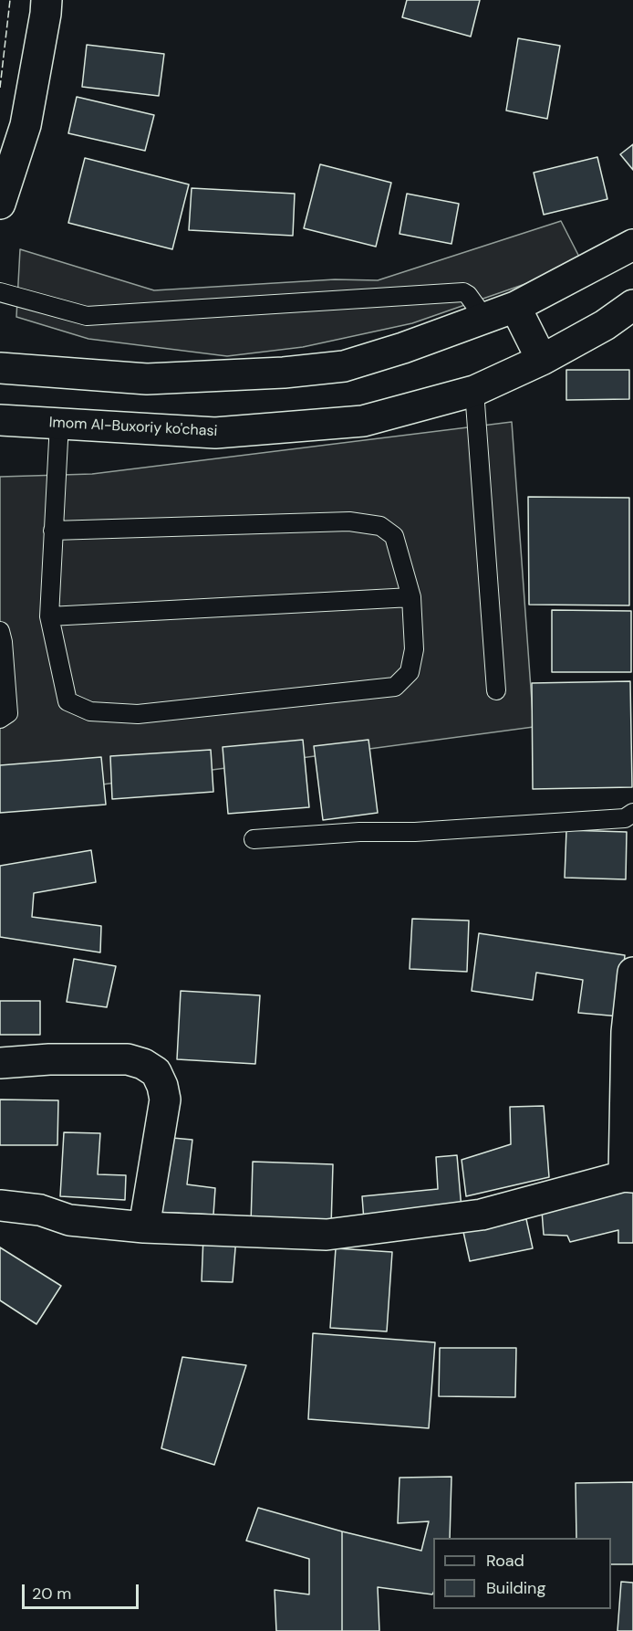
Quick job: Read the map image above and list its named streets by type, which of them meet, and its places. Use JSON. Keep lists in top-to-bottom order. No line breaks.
{"streets":{"main road":["Imom Al-Buxoriy ko'chasi"]},"legend":["Road","Building"],"scale_bar":"20 m"}
